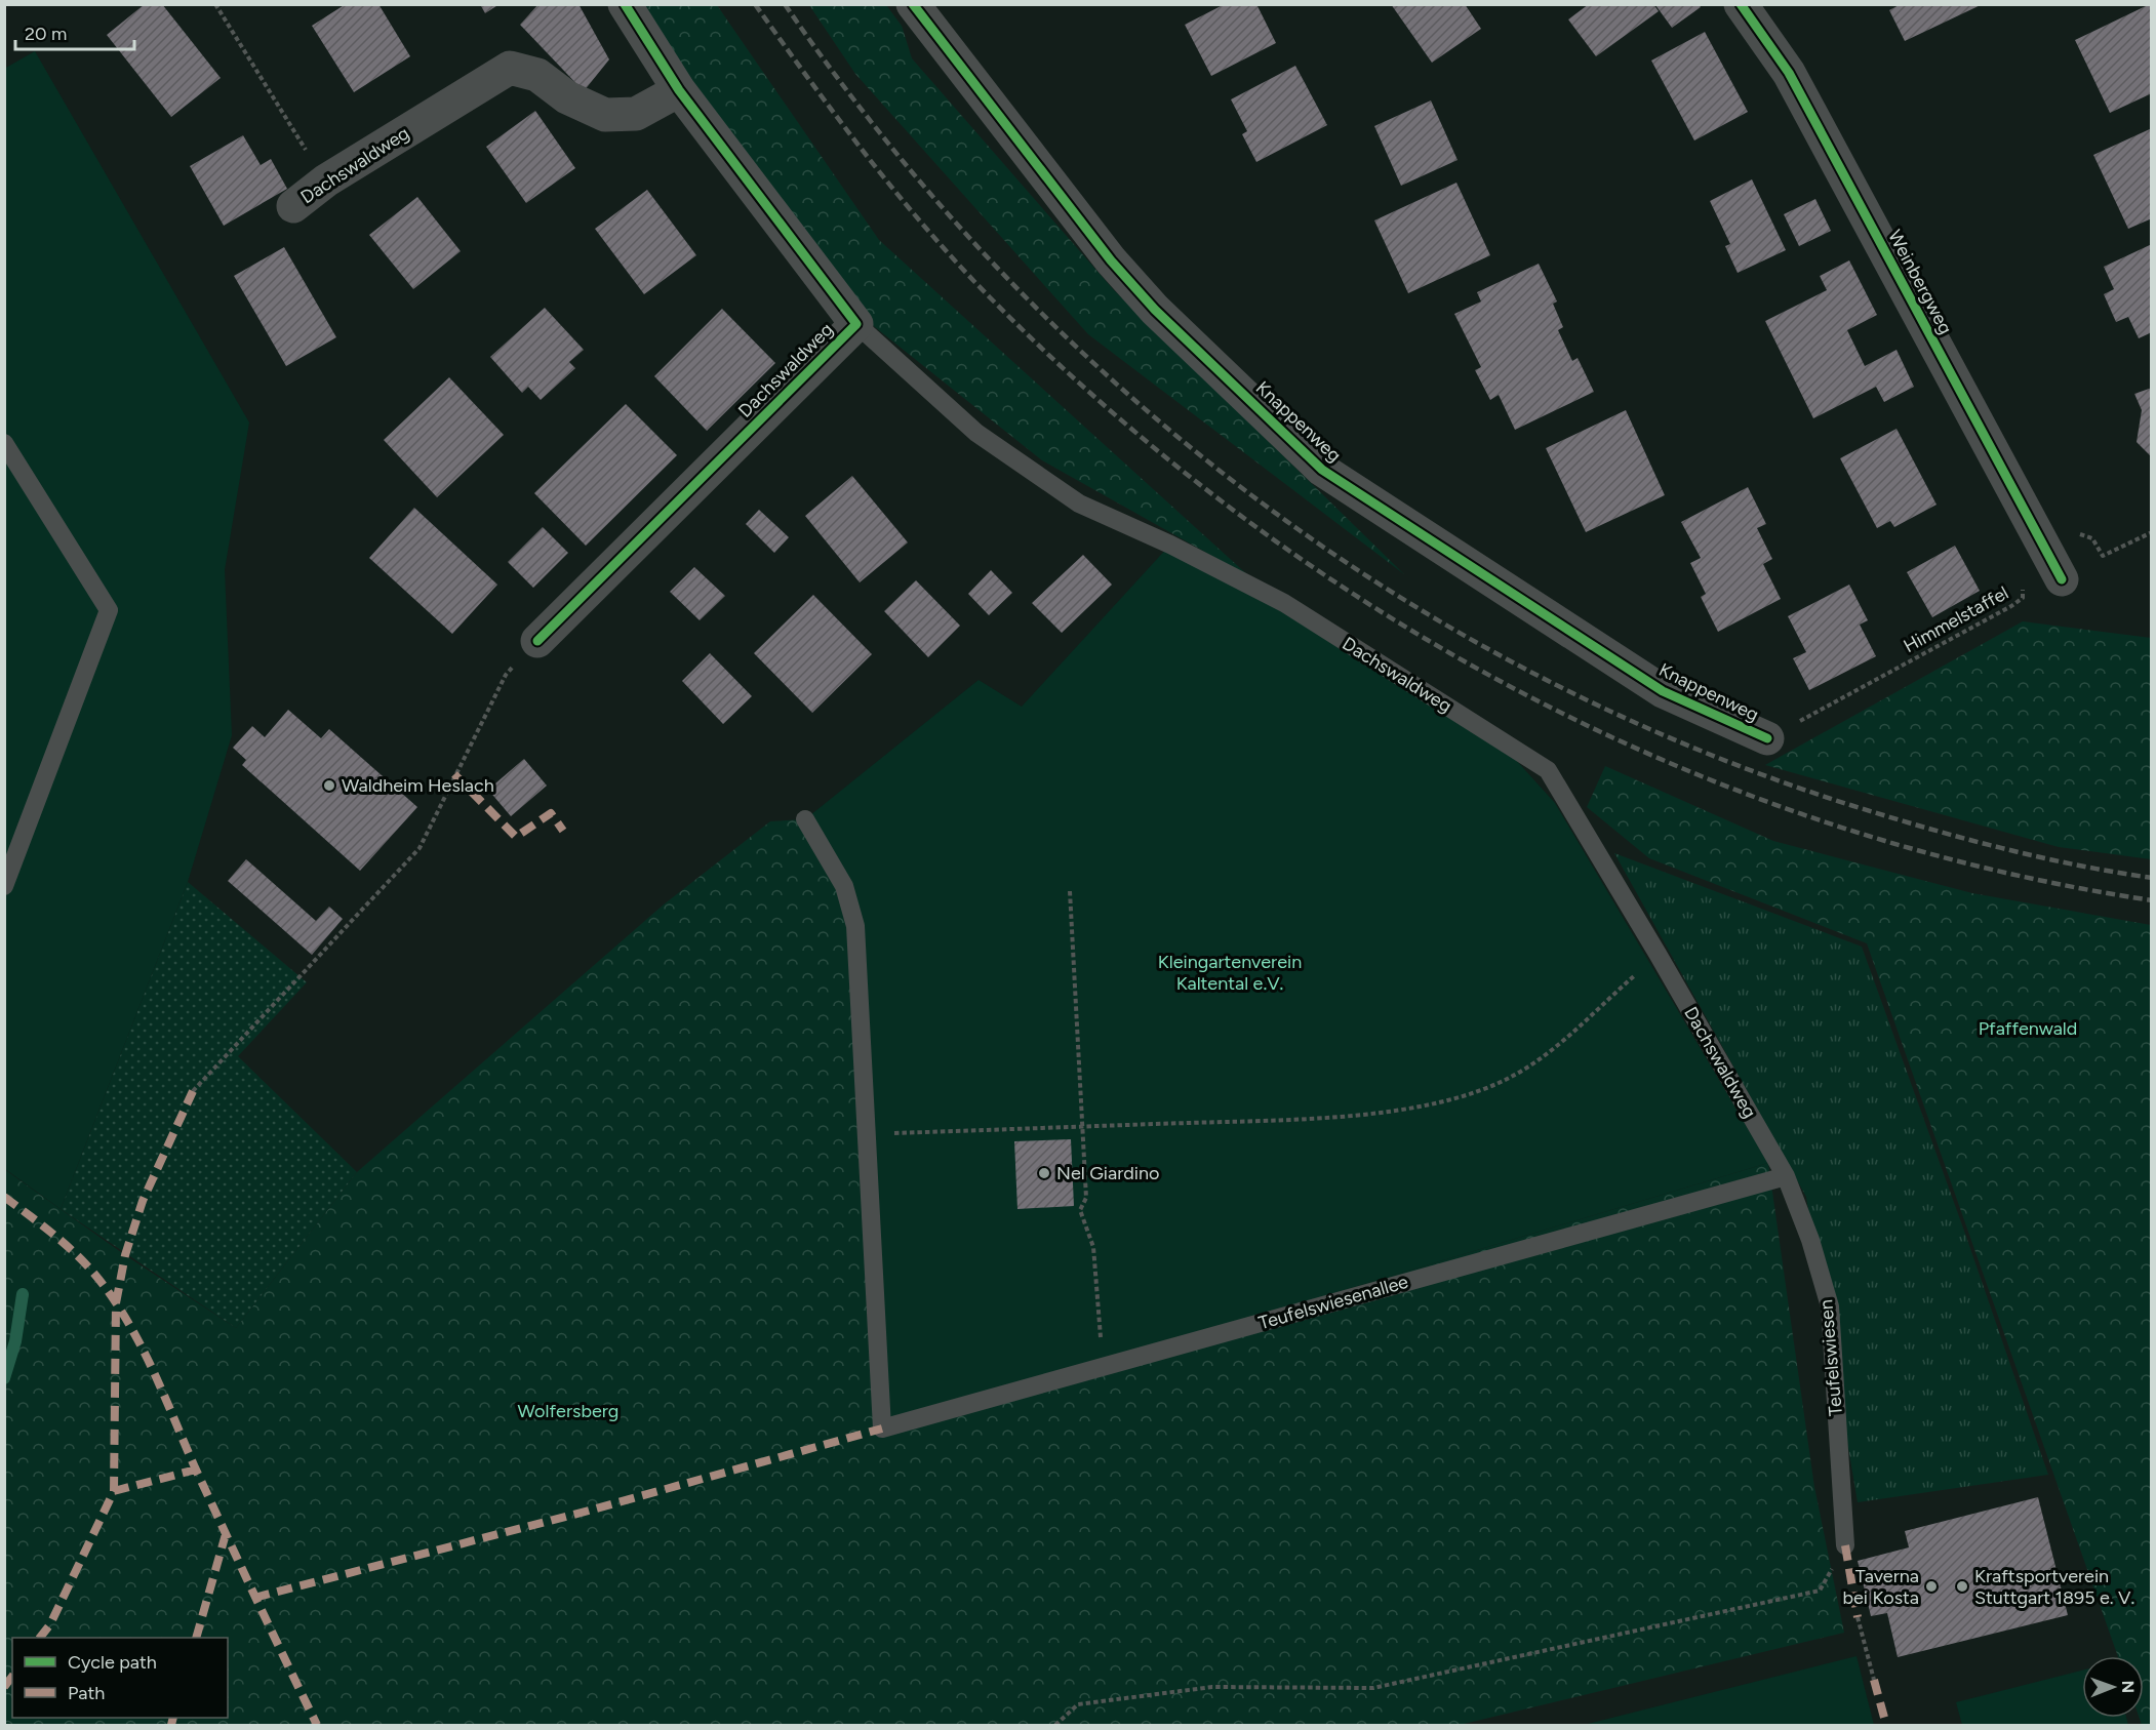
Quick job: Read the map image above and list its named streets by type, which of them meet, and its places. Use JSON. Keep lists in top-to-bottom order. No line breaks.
{"streets":{"street":["Dachswaldweg","Weinbergweg","Knappenweg"],"lane":["Teufelswiesenallee","Teufelswiesen"],"path":["Himmelstaffel"]},"crossings":[["Dachswaldweg","Teufelswiesenallee"],["Dachswaldweg","Teufelswiesen"],["Weinbergweg","Himmelstaffel"],["Knappenweg","Himmelstaffel"],["Teufelswiesenallee","Teufelswiesen"]],"parks":["Kleingartenverein Kaltental e.V.","Pfaffenwald","Wolfersberg"],"places":["Waldheim Heslach","Nel Giardino","Taverna bei Kosta","Kraftsportverein Stuttgart 1895 e. V."],"legend":["Cycle path","Path"],"scale_bar":"20 m","north":"right"}
